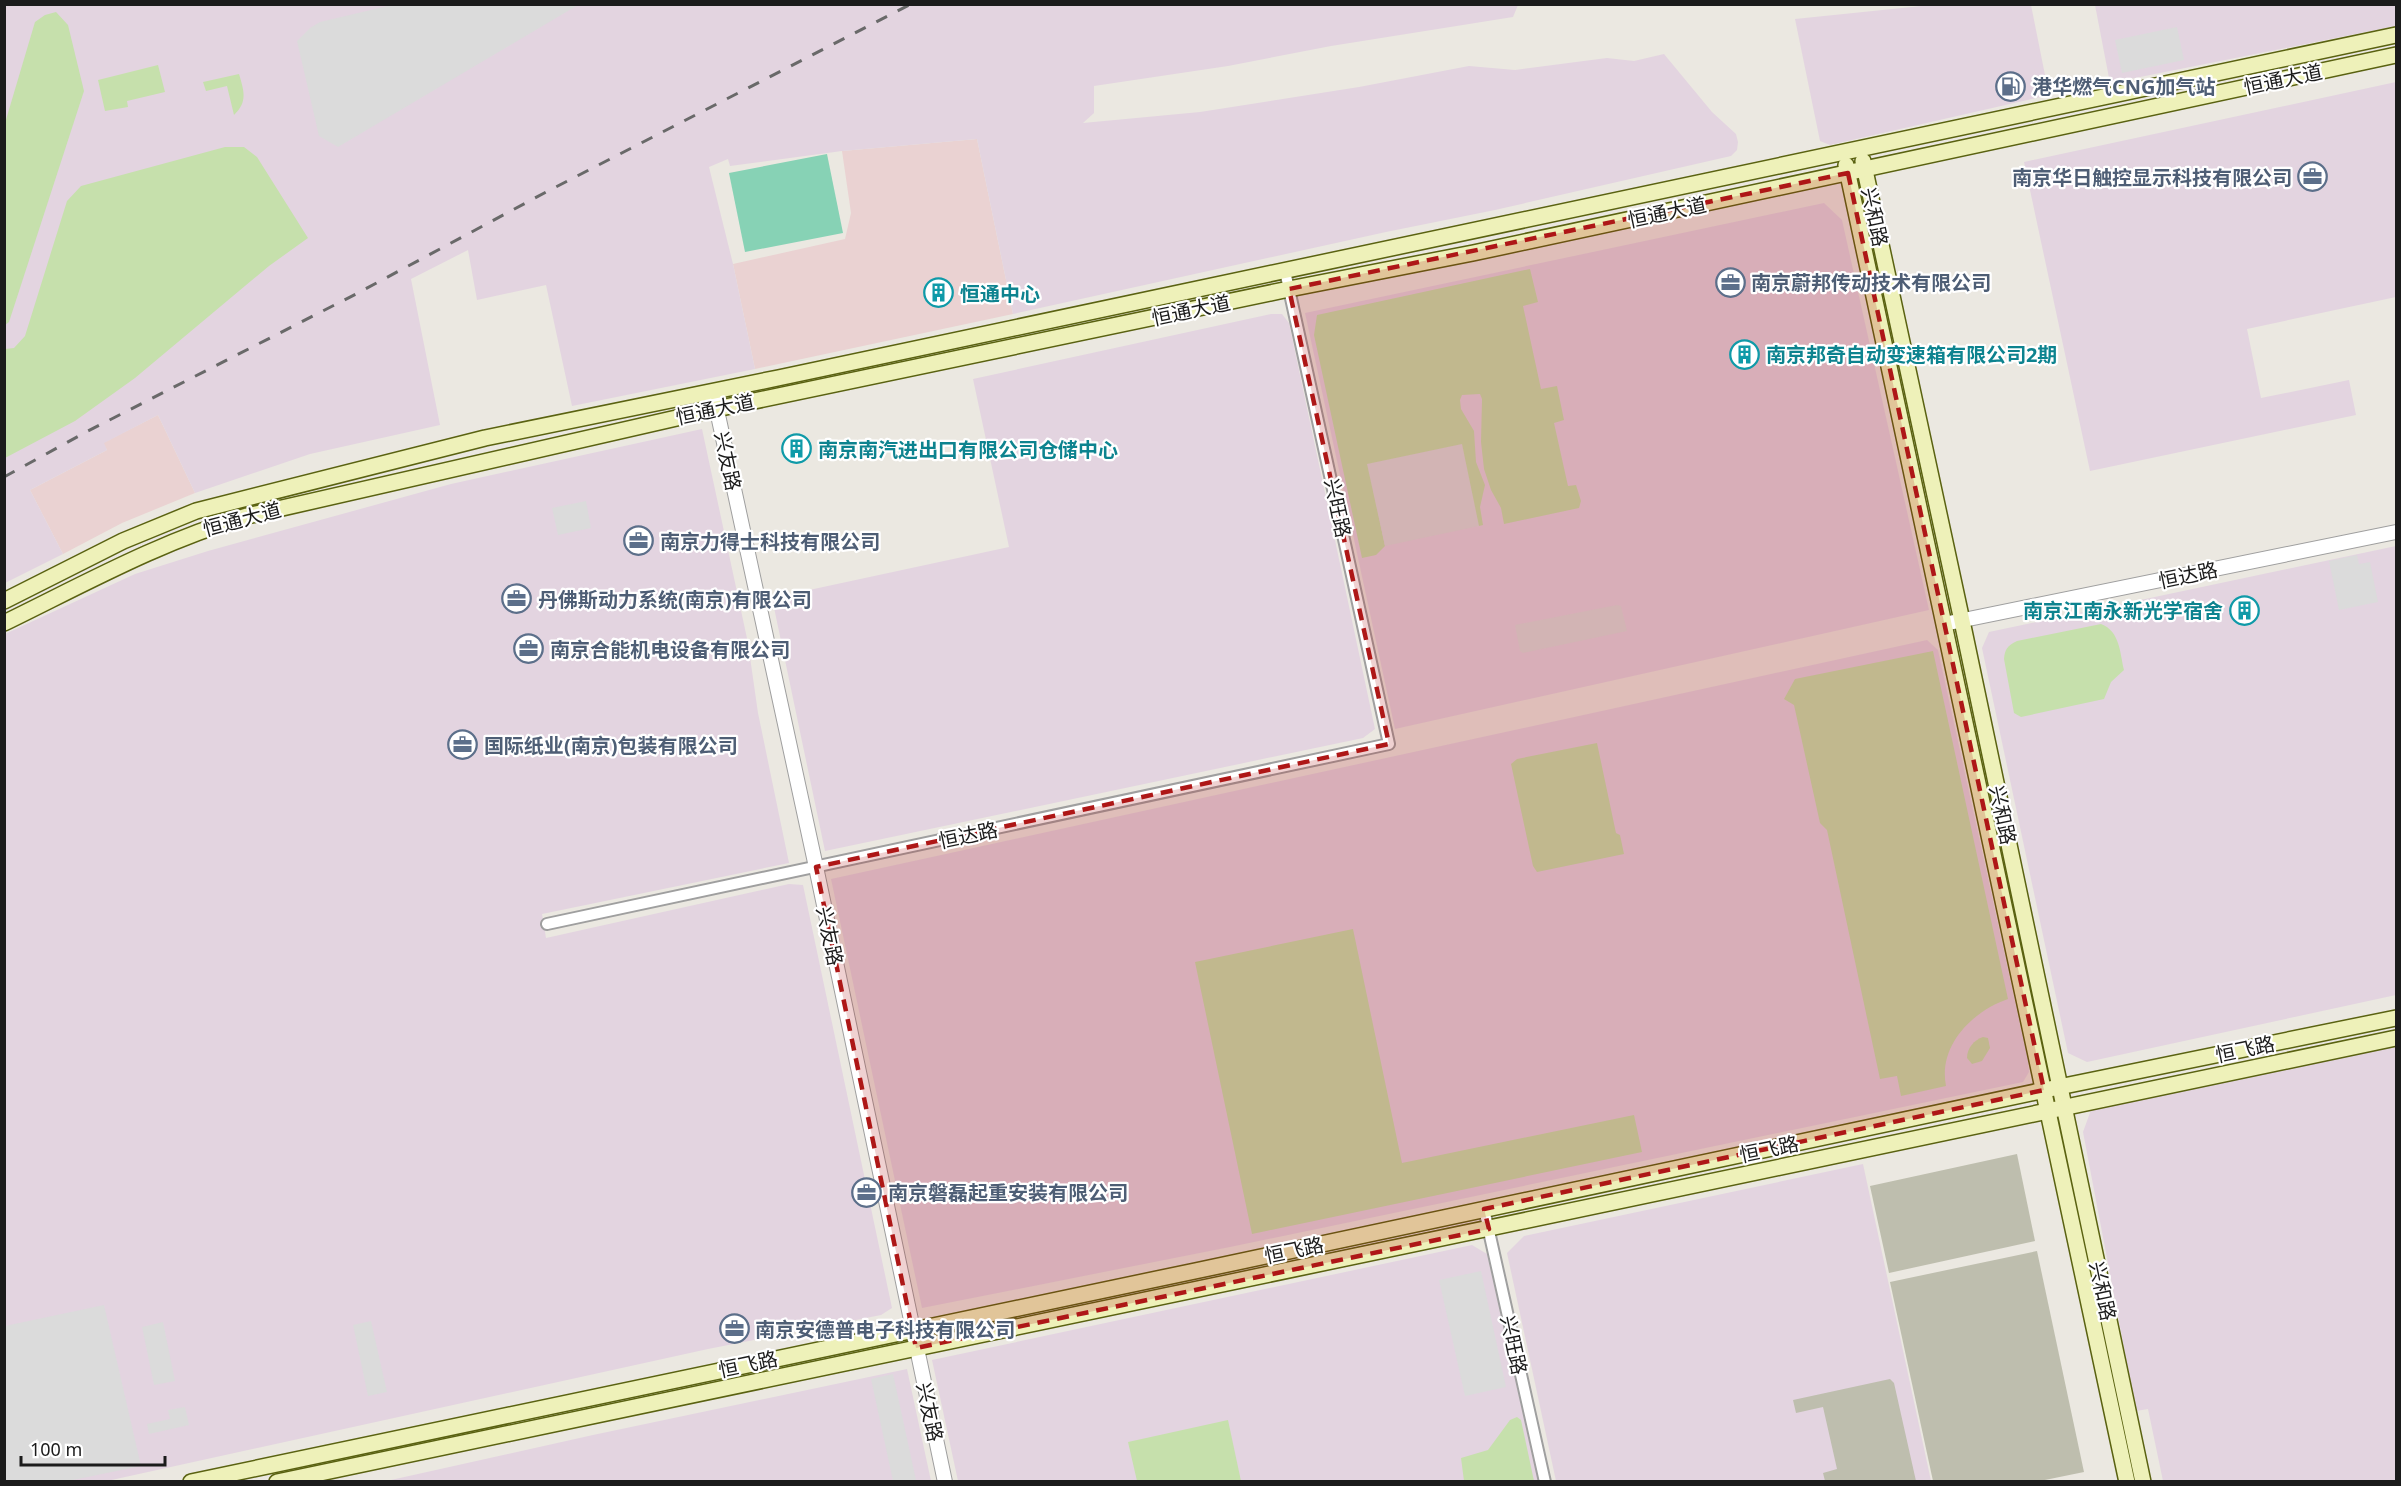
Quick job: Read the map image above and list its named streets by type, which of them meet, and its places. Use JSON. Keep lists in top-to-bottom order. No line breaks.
{"streets":{"main road":["恒通大道","兴和路","恒飞路"],"street":["兴友路","兴旺路","恒达路"]},"crossings":[["恒通大道","兴和路"],["恒通大道","兴友路"],["恒通大道","兴旺路"],["兴和路","恒达路"],["兴和路","恒飞路"],["兴友路","恒达路"],["兴友路","恒飞路"],["兴旺路","恒达路"],["兴旺路","恒飞路"]],"places":{"fuel station":["港华燃气CNG加气站"],"office":["南京华日触控显示科技有限公司","南京蔚邦传动技术有限公司","南京力得士科技有限公司","丹佛斯动力系统(南京)有限公司","南京合能机电设备有限公司","国际纸业(南京)包装有限公司","南京磐磊起重安装有限公司","南京安德普电子科技有限公司"],"building":["恒通中心","南京邦奇自动变速箱有限公司2期","南京南汽进出口有限公司仓储中心","南京江南永新光学宿舍"]},"scale_bar":"100 m"}
